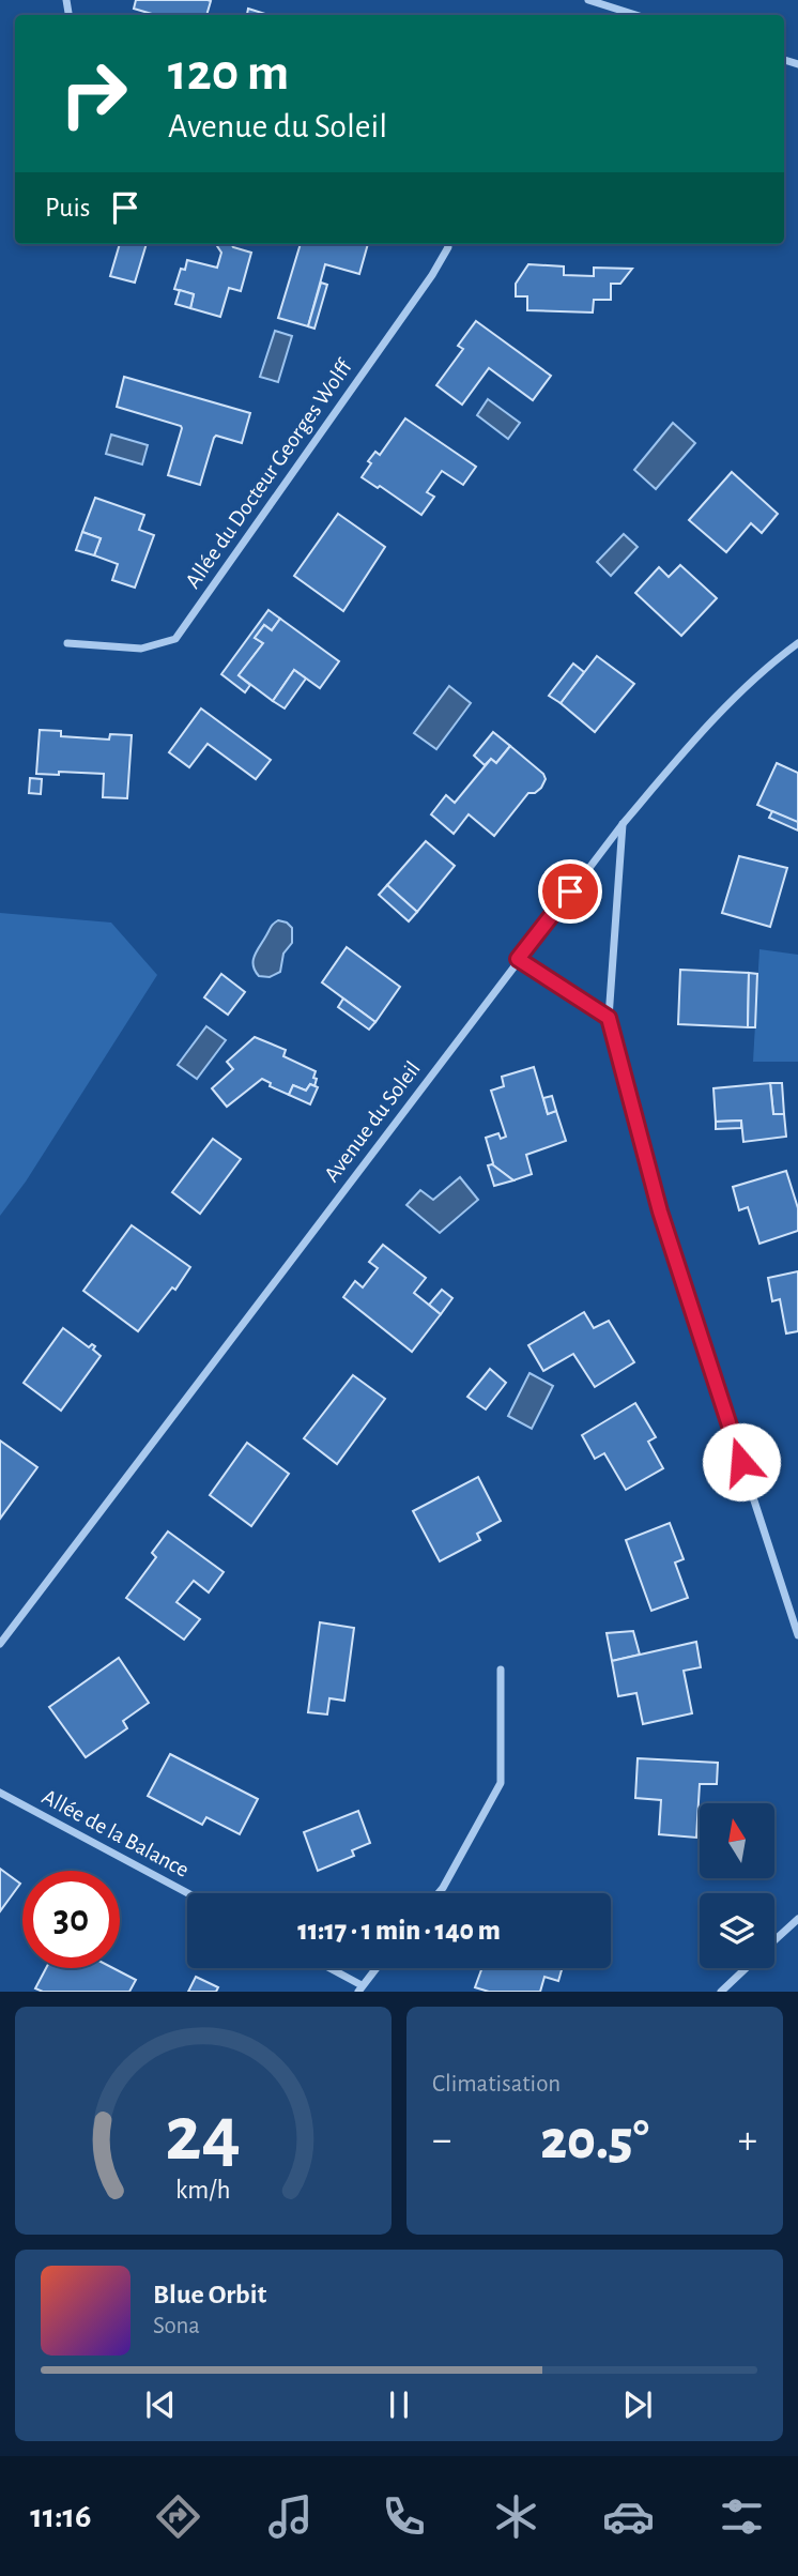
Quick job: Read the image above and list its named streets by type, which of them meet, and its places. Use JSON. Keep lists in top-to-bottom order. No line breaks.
{"streets":{"street":["Allée du Docteur Georges Wolff","Avenue du Soleil","Allée de la Balance"]},"north":"top","page":{"turn":["120 m","Avenue du Soleil"],"then":"Puis","limit":"30","trip":"11:17 · 1 min · 140 m","tile":"Climatisation","heat":["−","20.5°","+"],"song":["Blue Orbit","Sona"],"tabs":"11:16","gauge":["24","km/h"]}}
